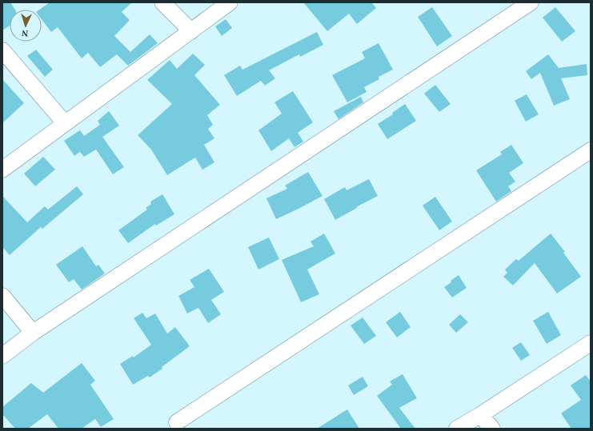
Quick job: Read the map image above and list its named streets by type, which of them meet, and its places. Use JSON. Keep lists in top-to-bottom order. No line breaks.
{"north":"bottom"}
